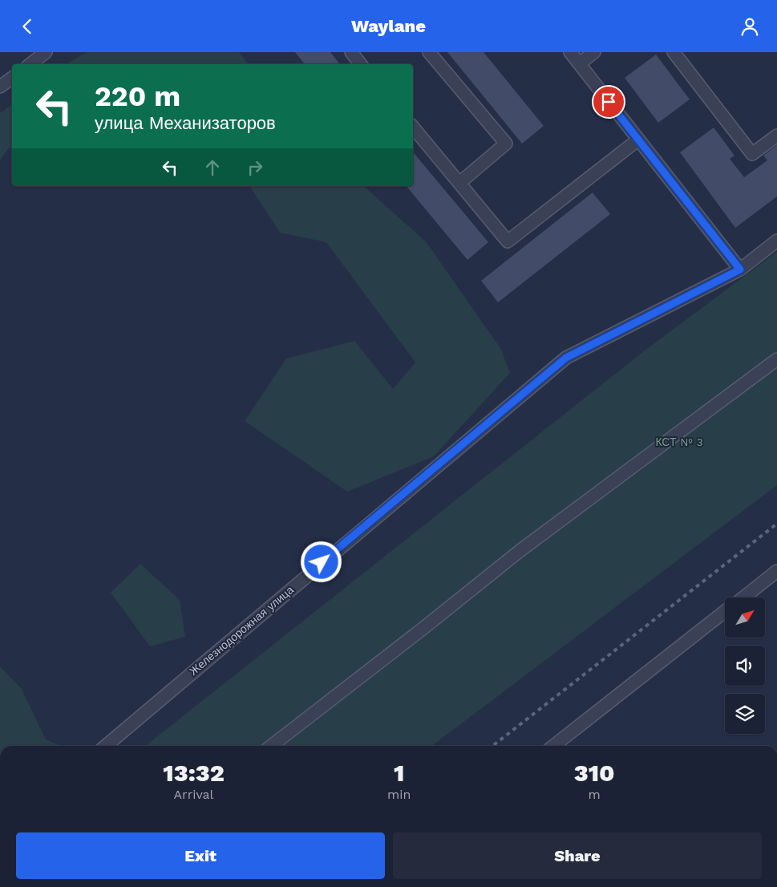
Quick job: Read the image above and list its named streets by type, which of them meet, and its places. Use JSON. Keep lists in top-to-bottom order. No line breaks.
{"streets":{"street":["Железнодорожная улица"]},"parks":["КСТ № 3"],"north":"top right","page":{"header":"Waylane","turn":["220 m","улица Механизаторов"],"eta":["13:32","Arrival","1","min","310","m"],"buttons":["Exit","Share"]}}
